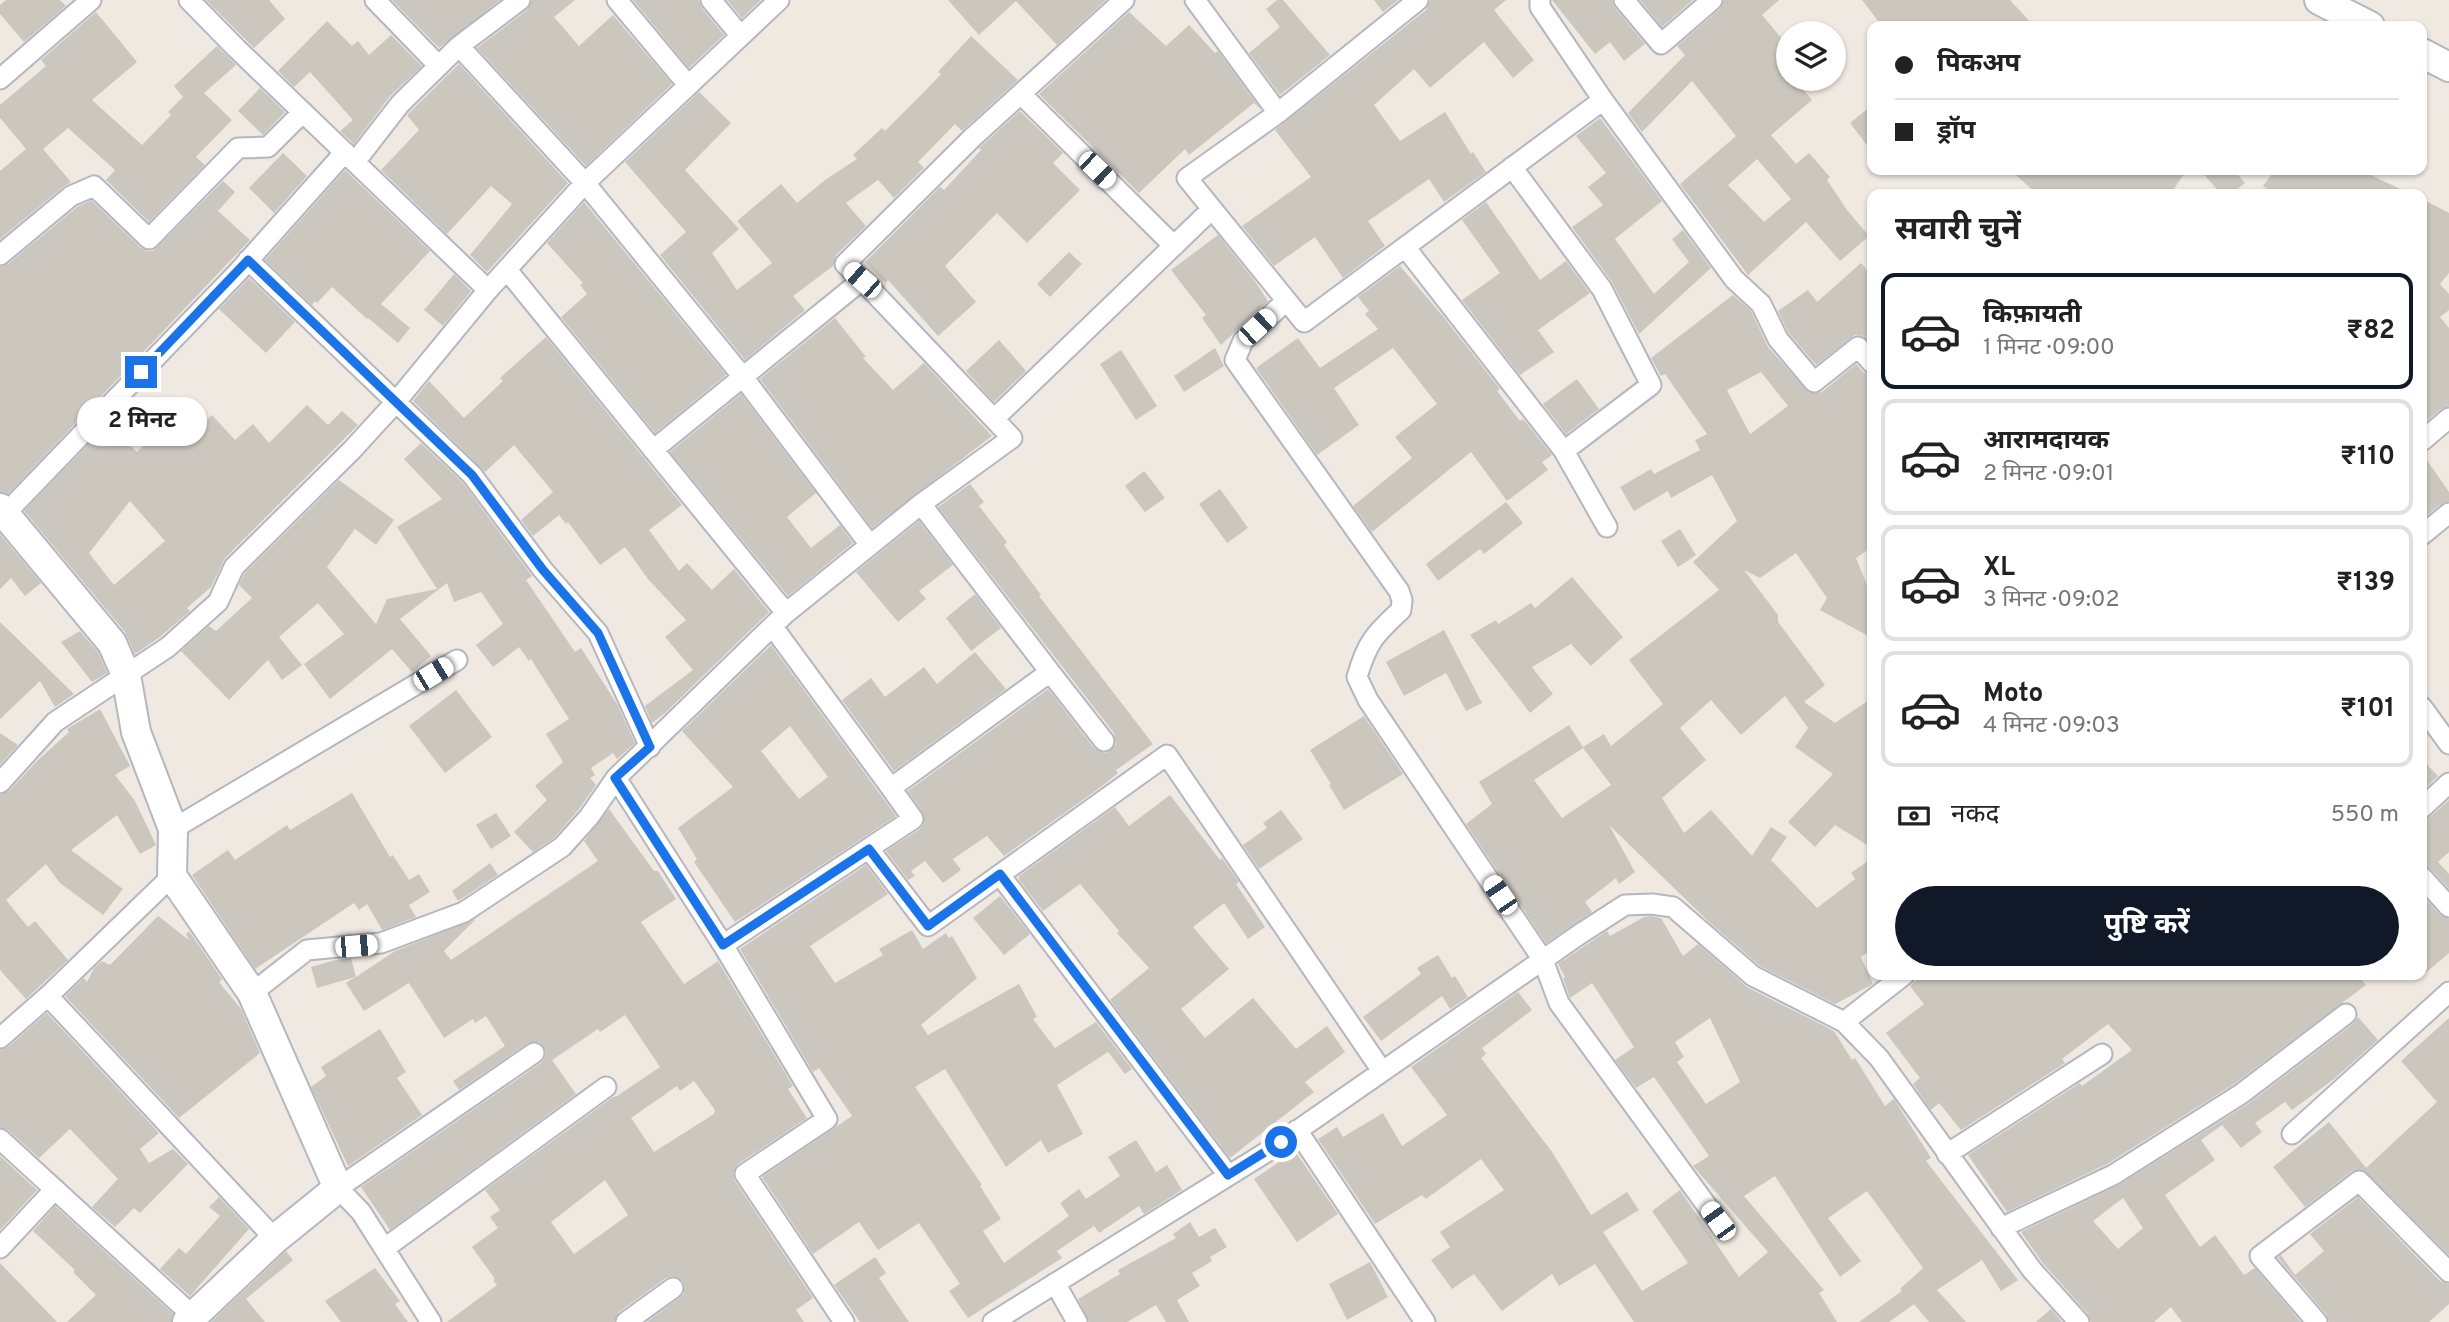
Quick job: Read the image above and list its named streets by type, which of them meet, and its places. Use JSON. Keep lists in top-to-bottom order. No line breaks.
{"page":{"banner":["पिकअप","ड्रॉप"],"heading":"सवारी चुनें","list":[{"name":"किफ़ायती","note":"1 मिनट · 09:00","value":"₹82"},{"name":"आरामदायक","note":"2 मिनट · 09:01","value":"₹110"},{"name":"XL","note":"3 मिनट · 09:02","value":"₹139"},{"name":"Moto","note":"4 मिनट · 09:03","value":"₹101"}],"bubble":"2 मिनट","pay":["नकद","550 m"],"buttons":"पुष्टि करें"}}
